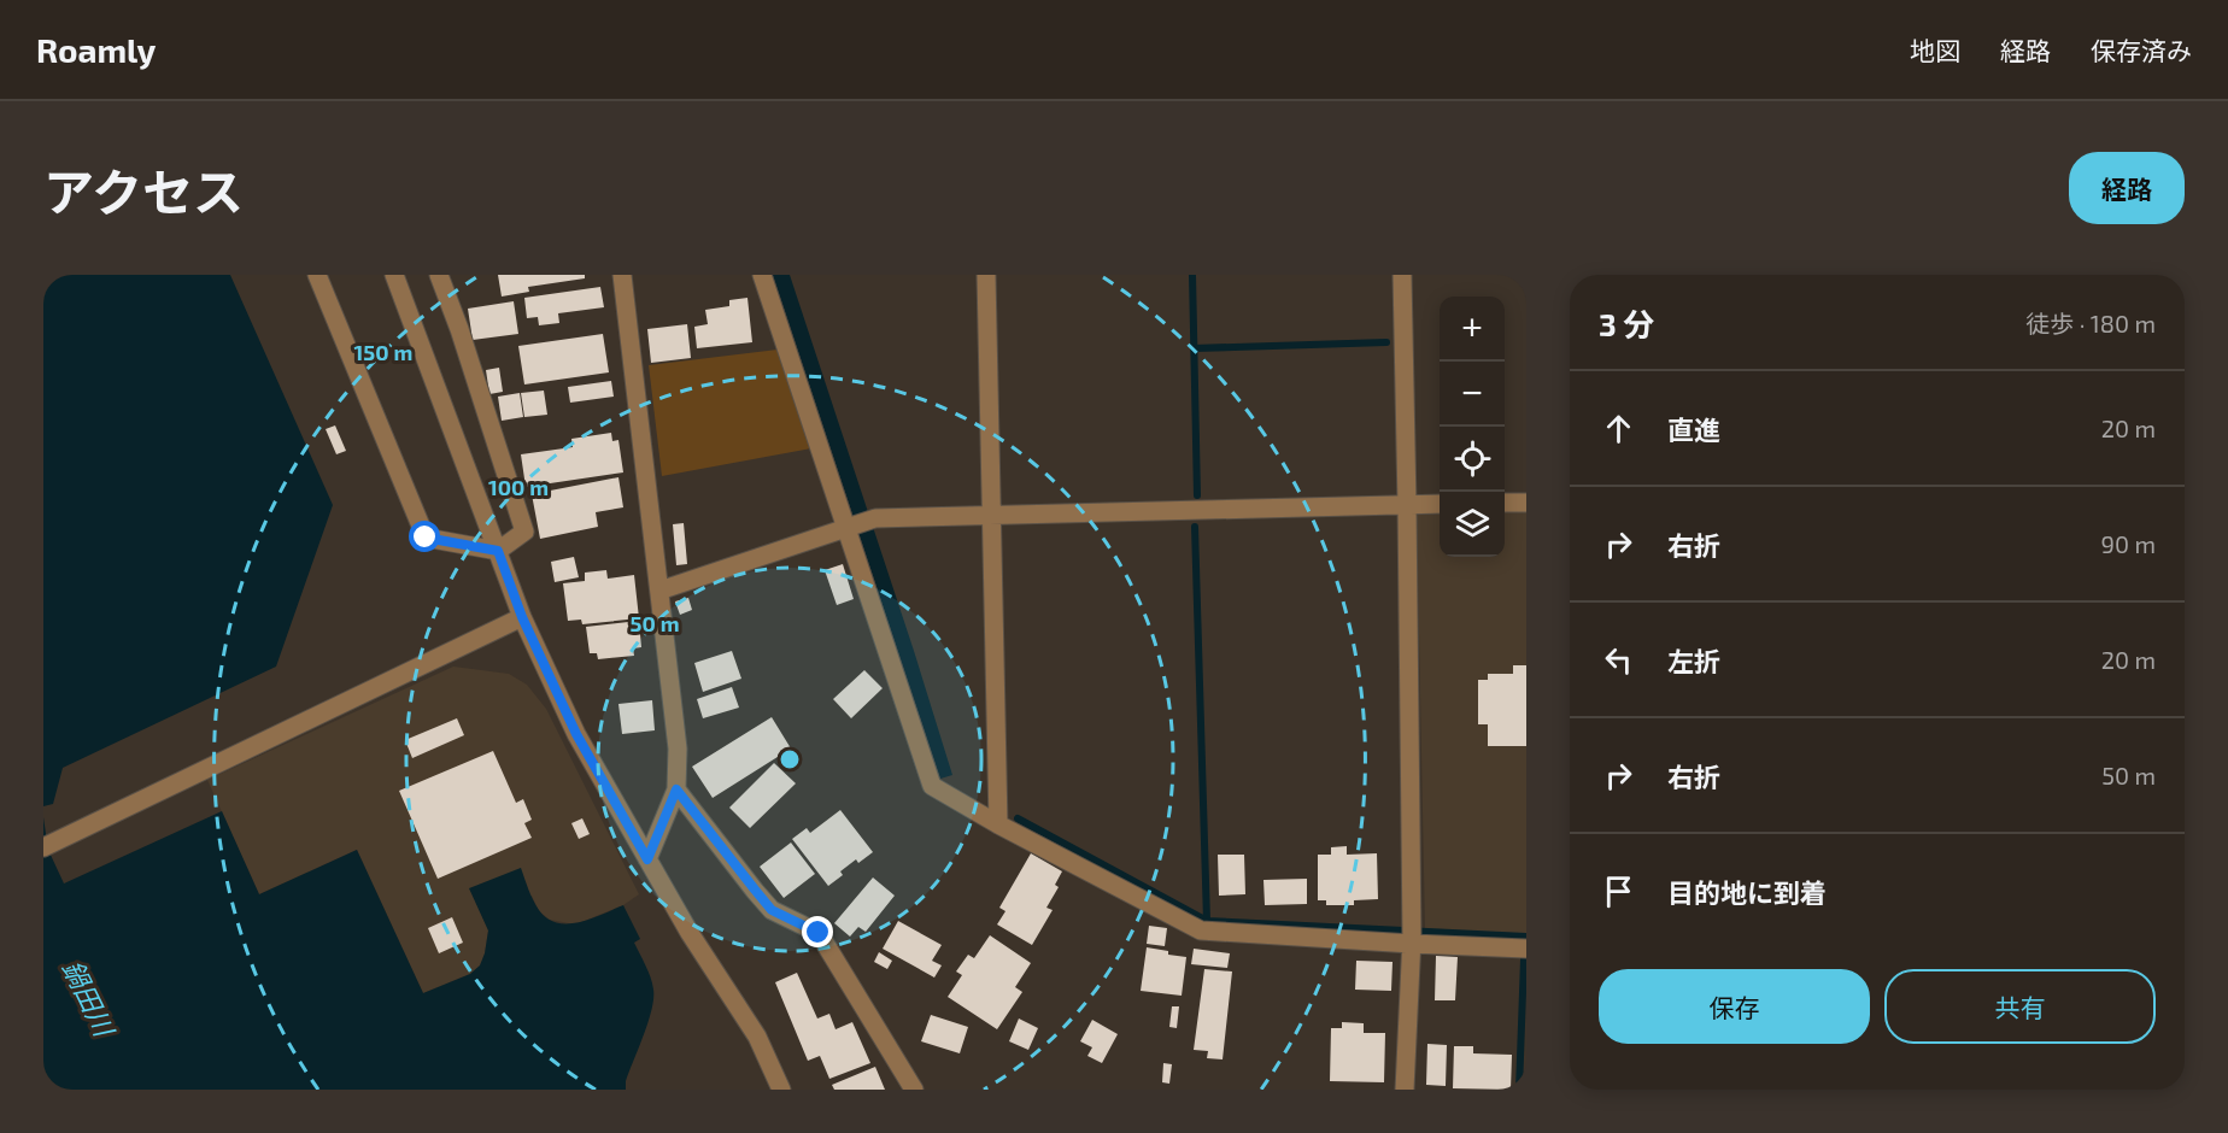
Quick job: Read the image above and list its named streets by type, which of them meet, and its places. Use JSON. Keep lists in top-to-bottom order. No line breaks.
{"water":["鍋田川"],"page":{"header":"Roamly","nav":["地図","経路","保存済み"],"title":"アクセス","buttons":["経路",["保存","共有"]],"heading":["3 分","徒歩 · 180 m"],"map_buttons":["+","−"],"list":[["直進","20 m"],["右折","90 m"],["左折","20 m"],["右折","50 m"],"目的地に到着"]},"rings":["150 m","100 m","50 m"]}
